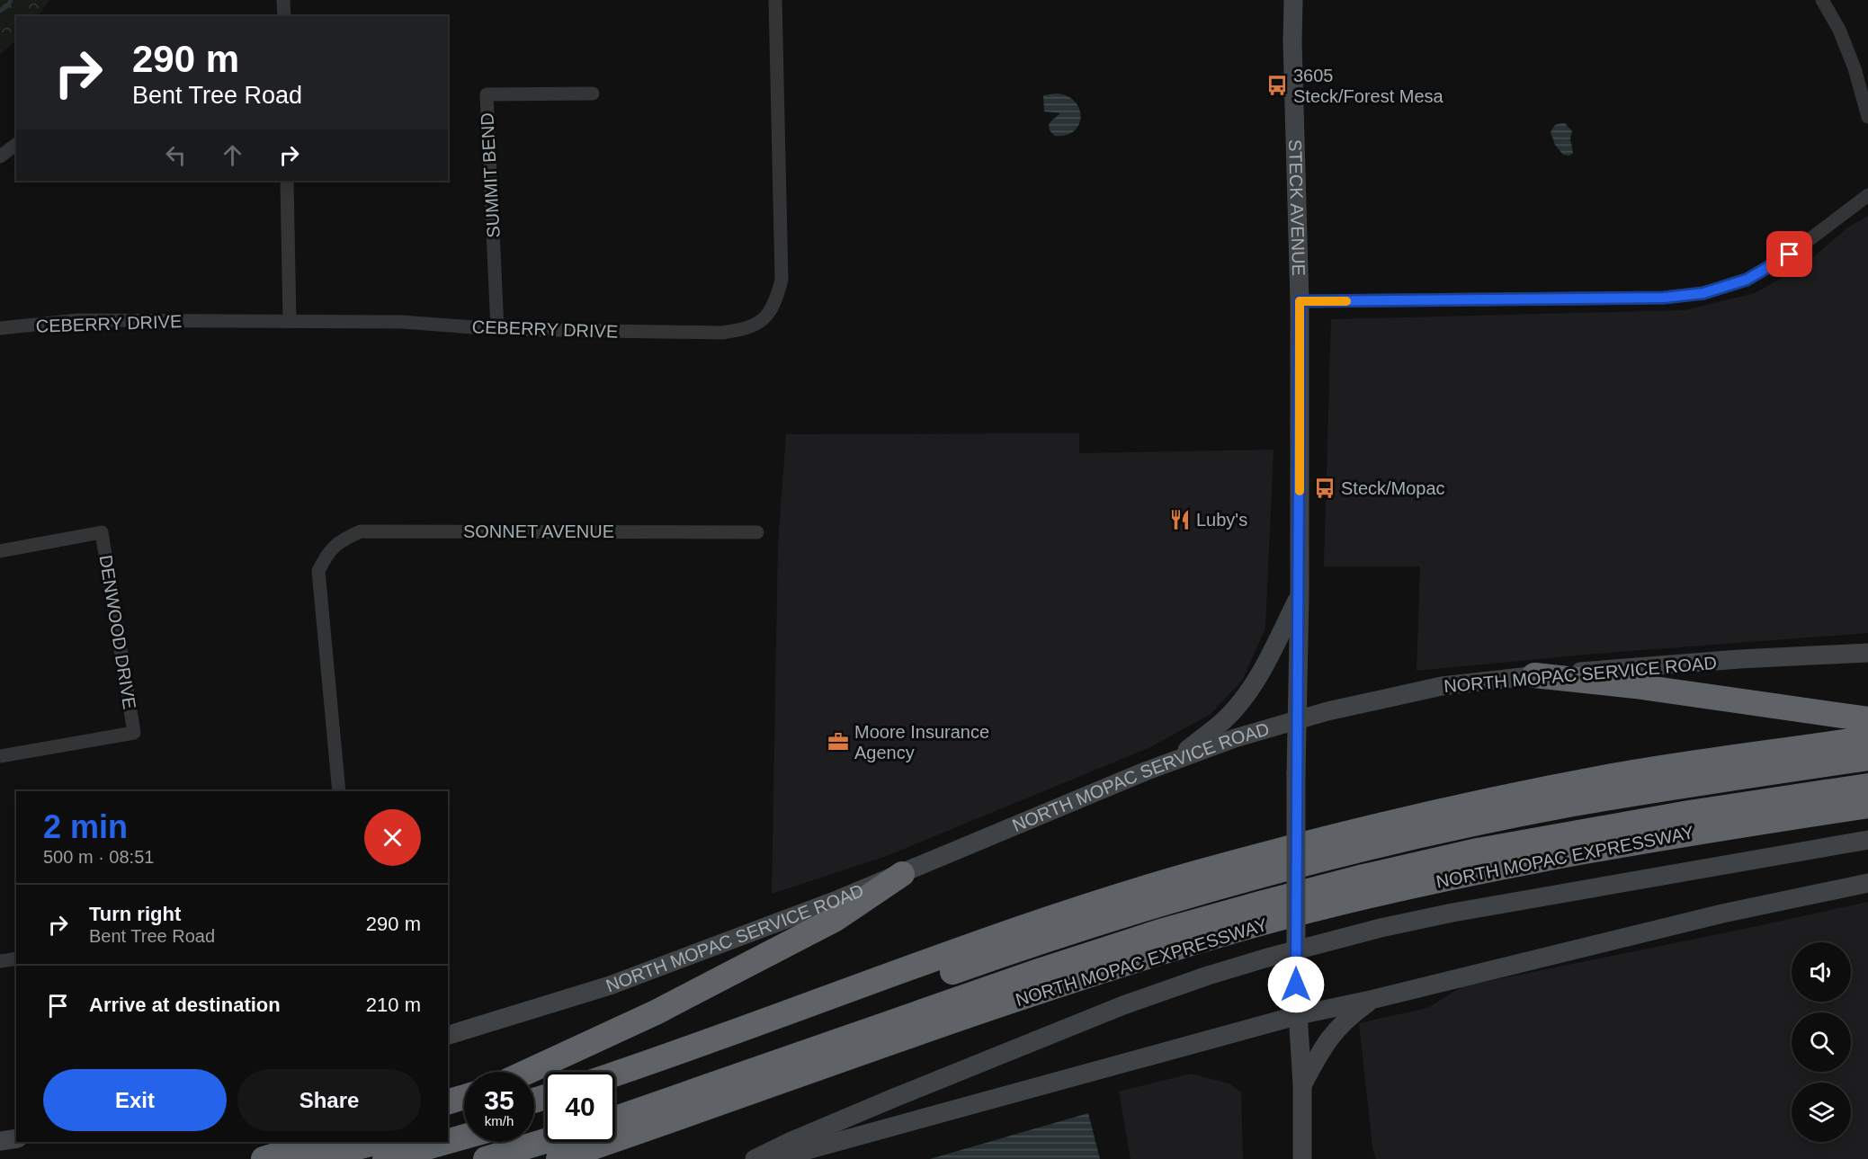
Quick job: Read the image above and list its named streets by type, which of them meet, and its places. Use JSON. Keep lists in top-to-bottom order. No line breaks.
{"streets":{"highway":["NORTH MOPAC EXPRESSWAY"],"main road":["STECK AVENUE","NORTH MOPAC SERVICE ROAD"],"street":["SUMMIT BEND","CEBERRY DRIVE","SONNET AVENUE","DENWOOD DRIVE"]},"crossings":[["SUMMIT BEND","CEBERRY DRIVE"],["STECK AVENUE","NORTH MOPAC SERVICE ROAD"]],"places":{"bus stop":["3605 Steck/Forest Mesa","Steck/Mopac"],"restaurant":["Luby's"],"office":["Moore Insurance Agency"]},"page":{"turn":["290 m","Bent Tree Road"],"heading":["2 min","500 m · 08:51"],"list":[{"name":"Turn right","note":"Bent Tree Road","value":"290 m"},{"name":"Arrive at destination","value":"210 m"}],"buttons":["Exit","Share"],"speed":"35 km/h","limit":"40"}}
